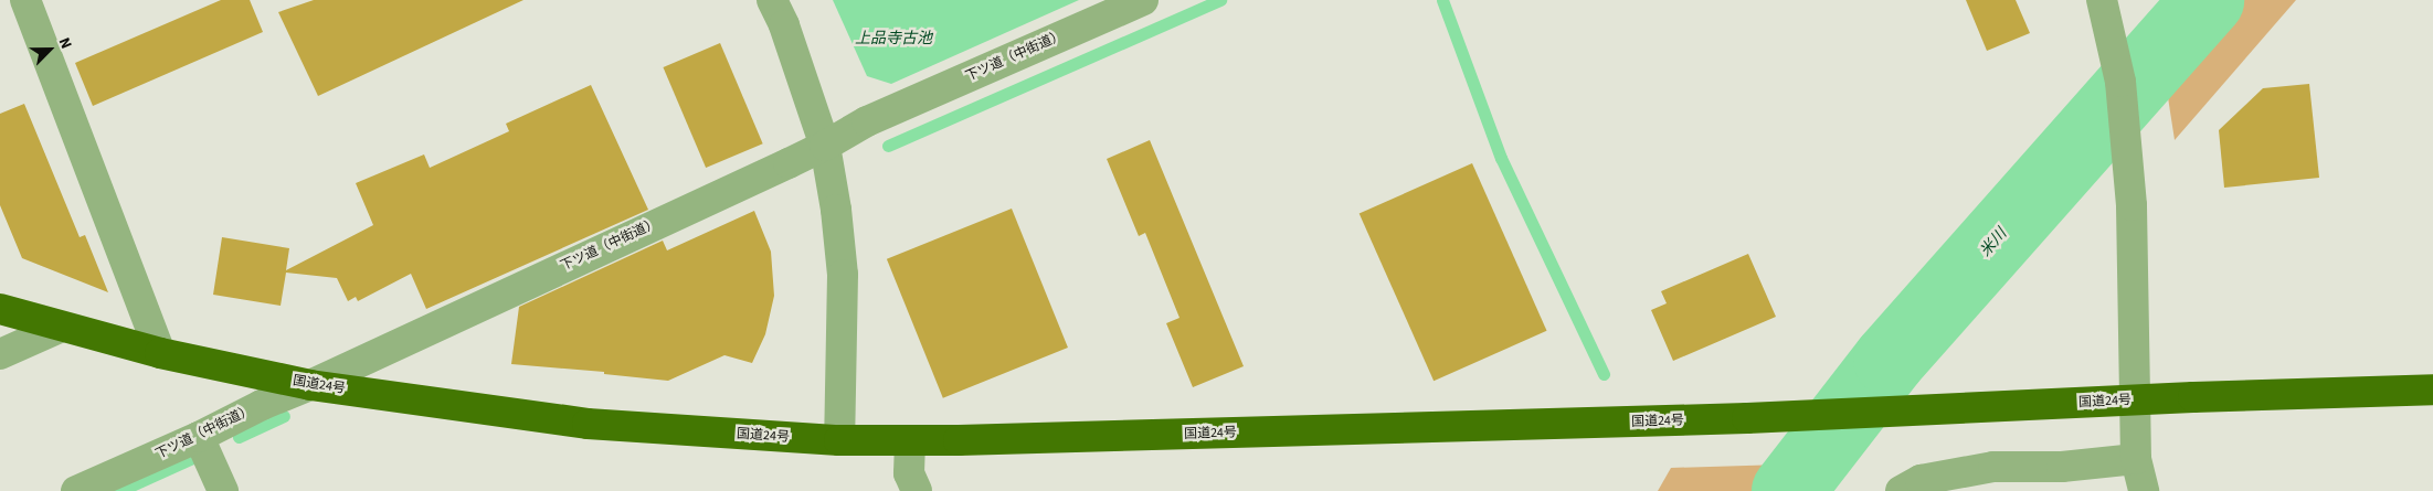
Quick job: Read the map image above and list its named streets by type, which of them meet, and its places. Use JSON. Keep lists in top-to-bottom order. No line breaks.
{"streets":{"highway":["国道24号"],"street":["下ツ道（中街道）"]},"crossings":[["下ツ道（中街道）","国道24号"]],"water":["上品寺古池","米川"],"north":"top right"}
